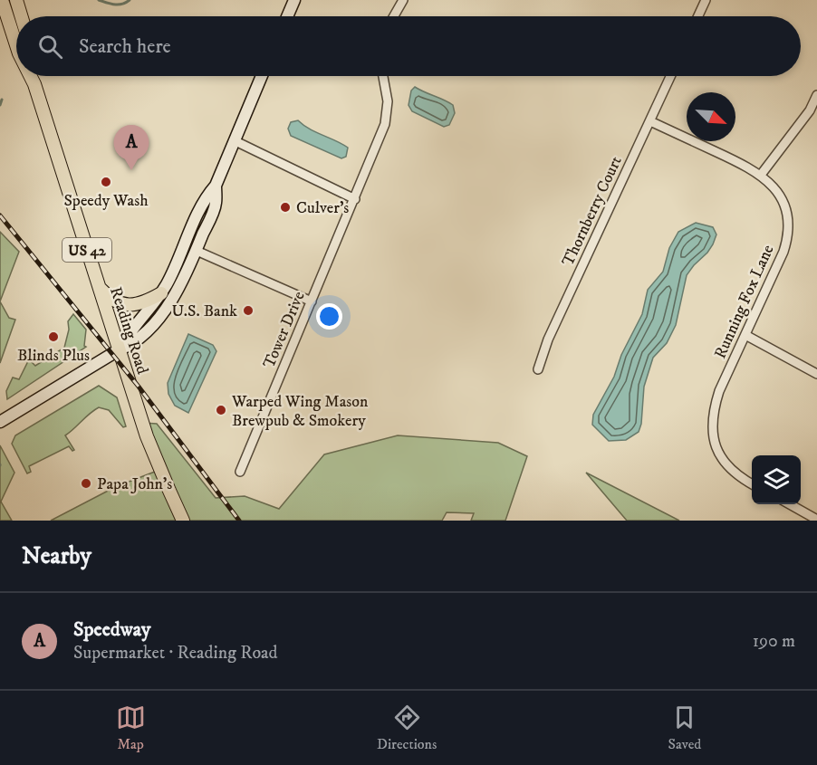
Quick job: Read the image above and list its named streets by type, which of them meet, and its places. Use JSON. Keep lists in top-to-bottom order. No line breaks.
{"streets":{"main road":["US 42","Reading Road"],"street":["Thornberry Court","Running Fox Lane","Tower Drive"]},"crossings":[["Thornberry Court","Running Fox Lane"]],"places":["Speedy Wash","Culver's","U.S. Bank","Blinds Plus","Warped Wing Mason Brewpub & Smokery","Papa John's"],"north":"bottom right","page":{"search":"Search here","pins":"A","heading":"Nearby","list":[{"mark":"A","name":"Speedway","note":"Supermarket · Reading Road","value":"190 m"}],"nav":["Map","Directions","Saved"]}}
